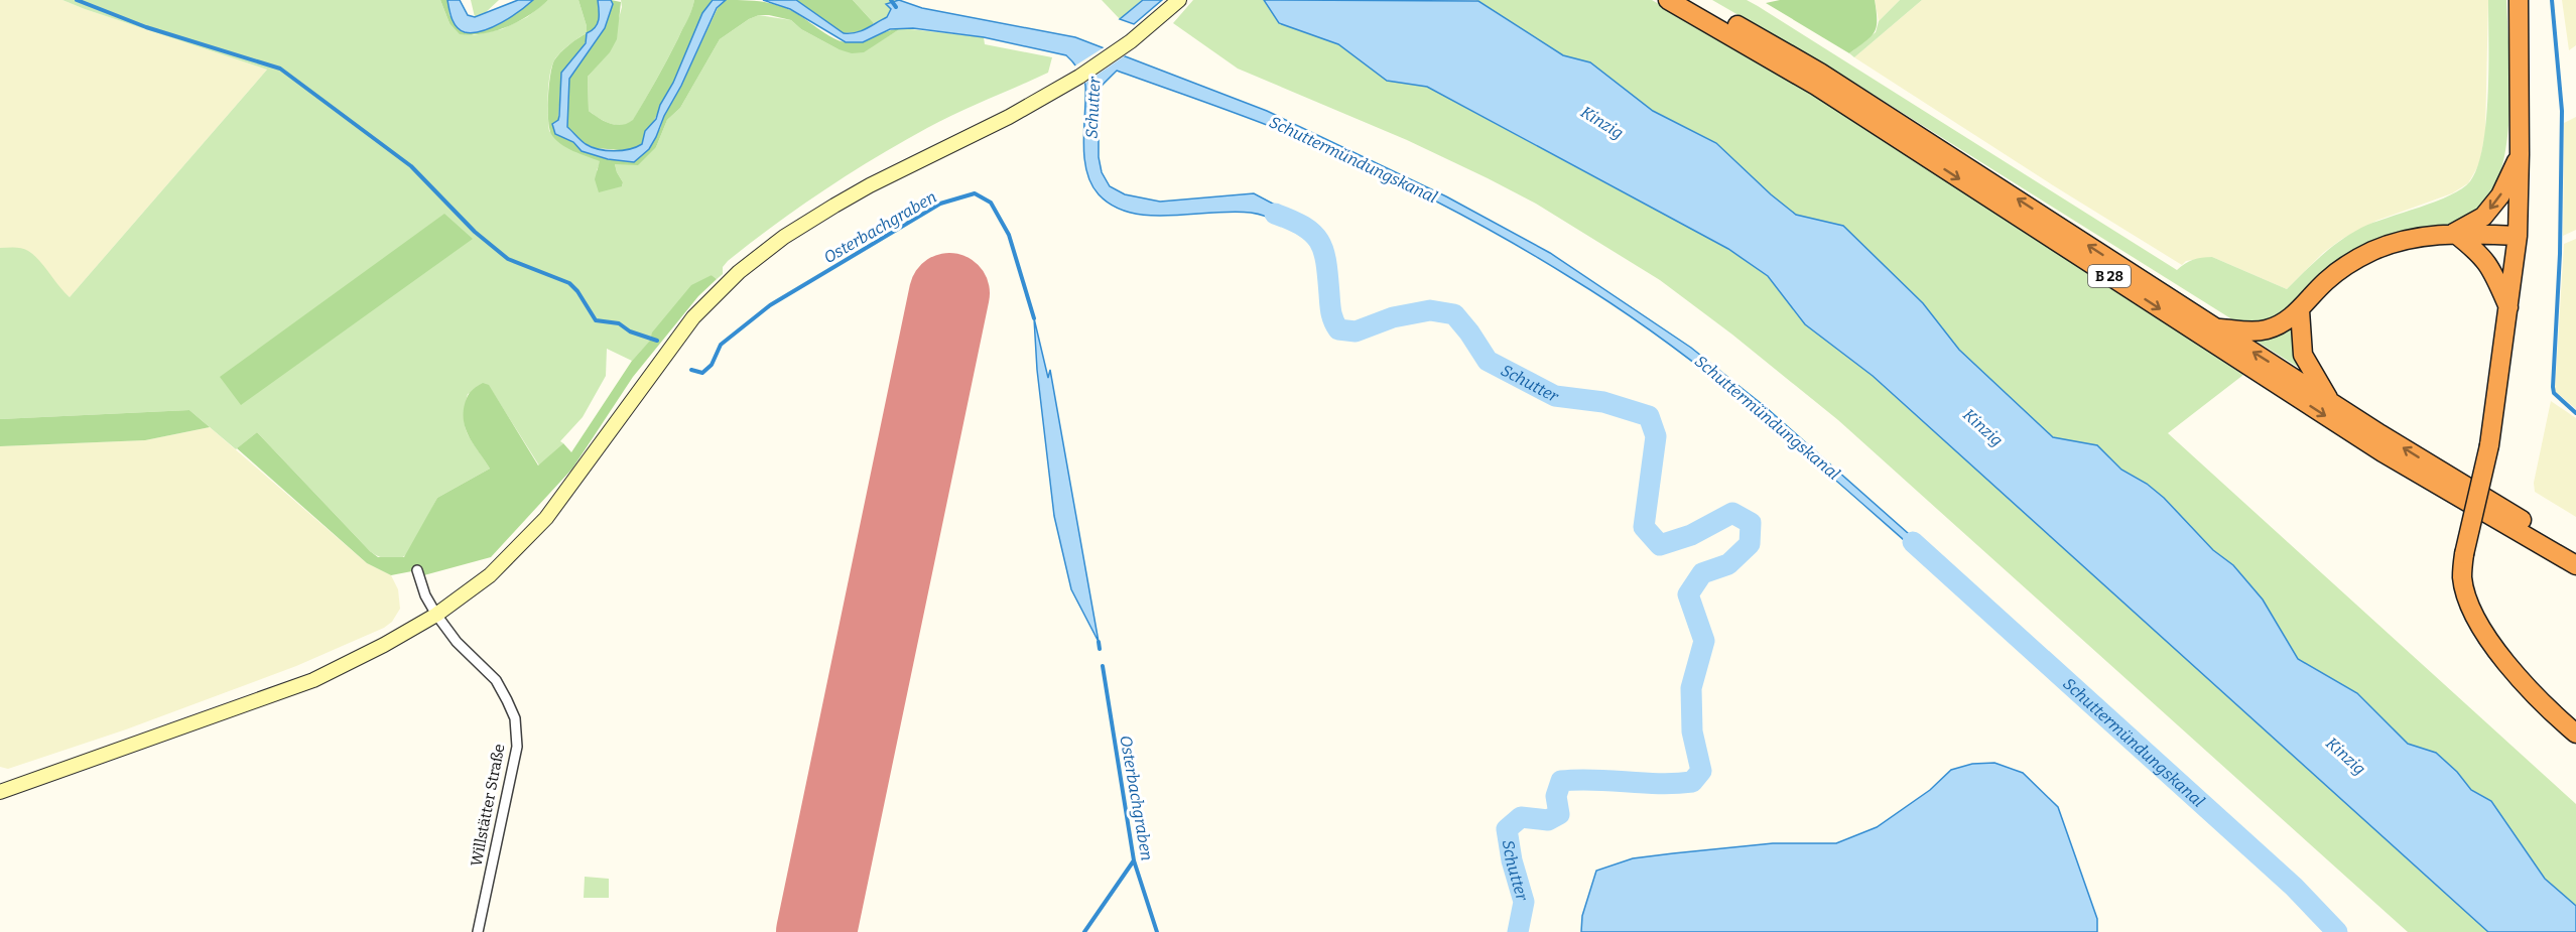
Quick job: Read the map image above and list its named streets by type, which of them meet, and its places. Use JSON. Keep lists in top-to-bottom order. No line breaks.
{"streets":{"highway":["B 28"],"street":["Willstätter Straße"]},"water":["Schutter","Kinzig","Schuttermündungskanal","Osterbachgraben"]}
